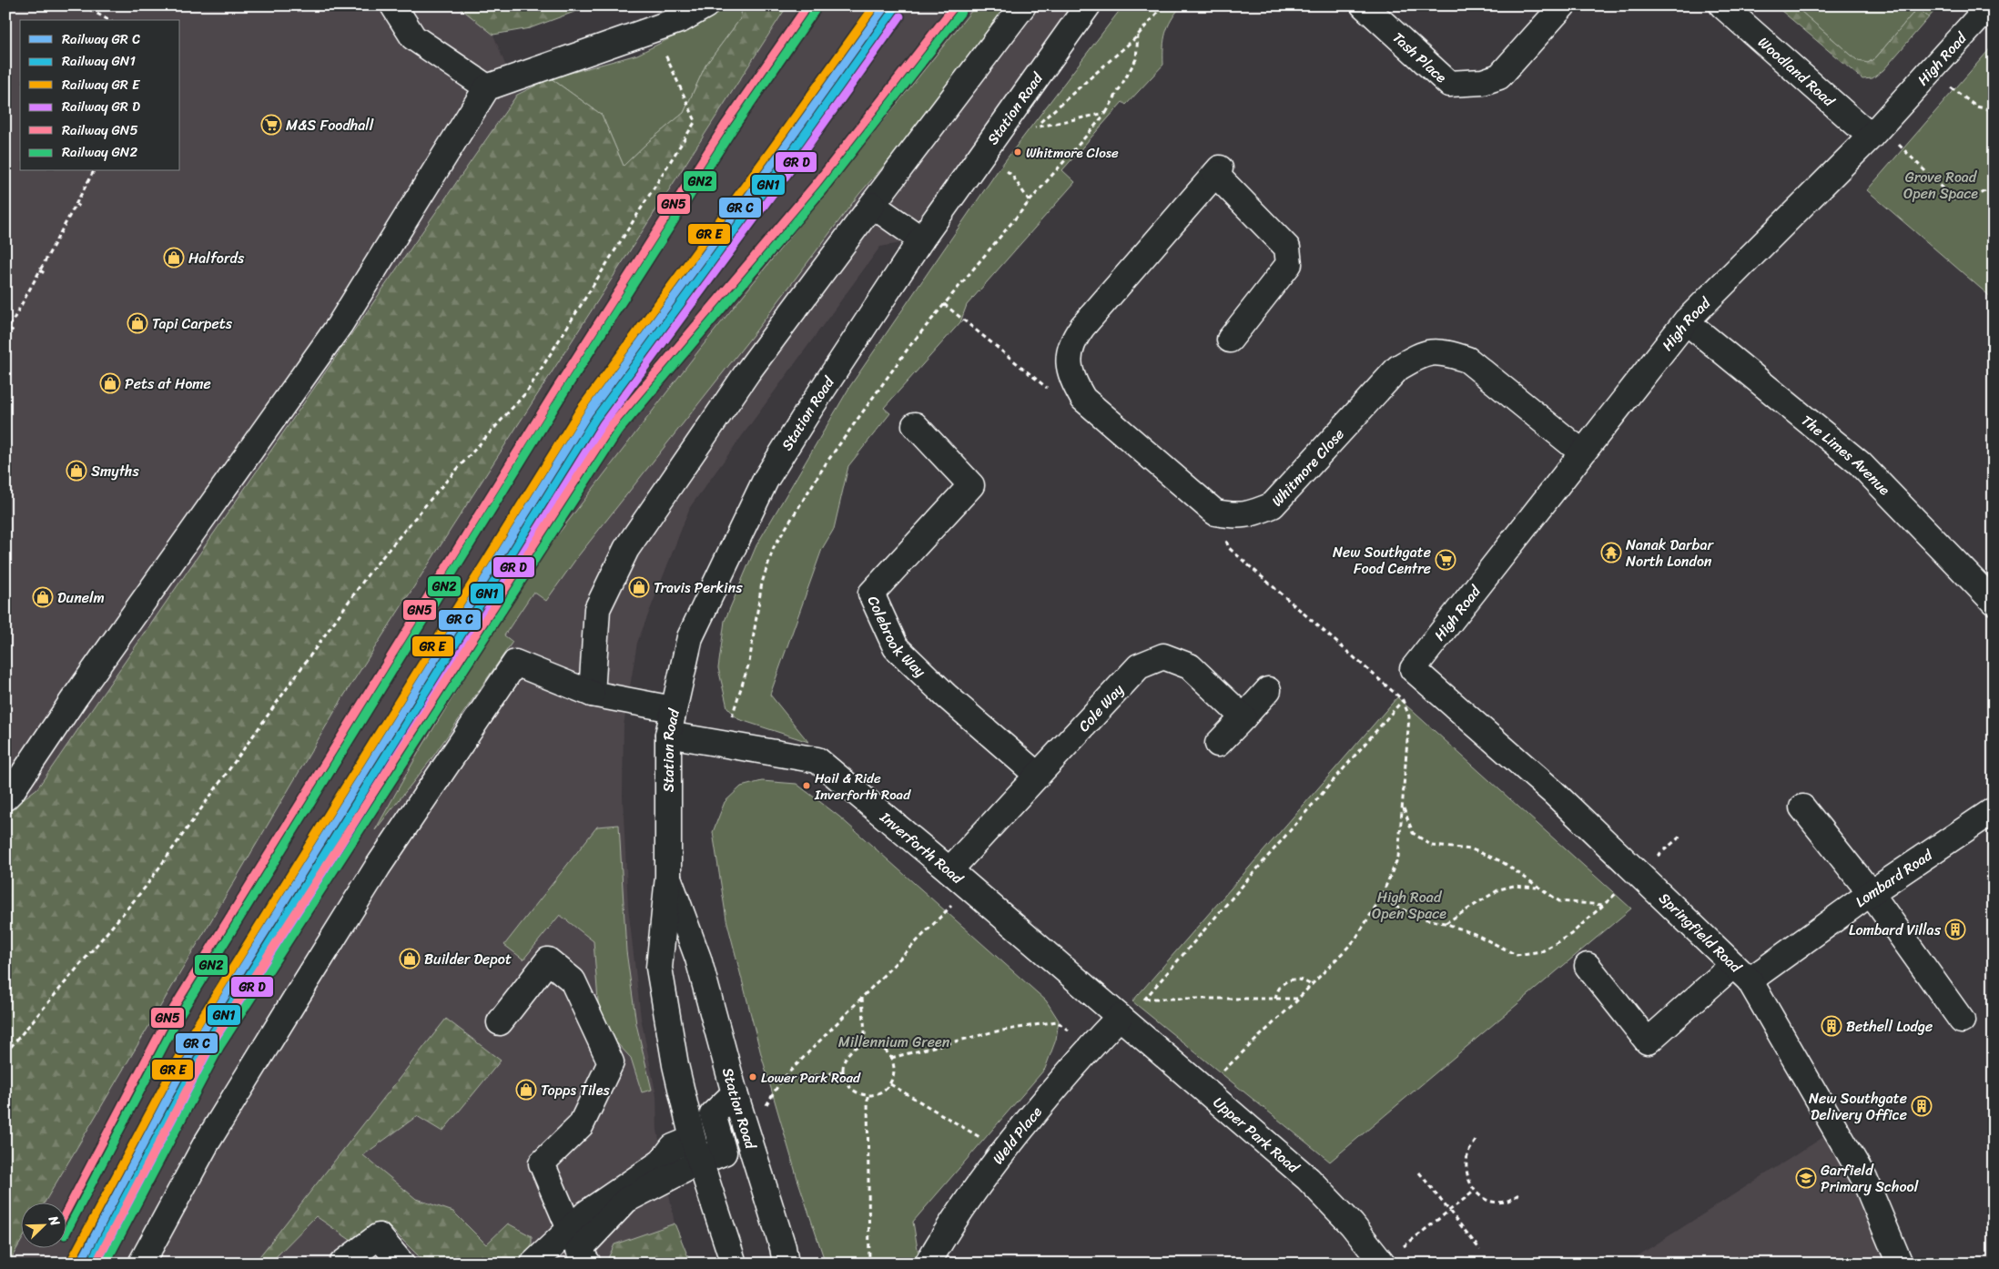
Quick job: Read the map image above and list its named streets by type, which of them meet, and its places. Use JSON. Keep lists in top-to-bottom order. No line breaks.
{"streets":{"street":["Tash Place","High Road","Woodland Road","Station Road","The Limes Avenue","Whitmore Close","Colebrook Way","Cole Way","Inverforth Road","Lombard Road","Springfield Road","Upper Park Road","Weld Place"]},"crossings":[["High Road","Woodland Road"],["High Road","The Limes Avenue"],["High Road","Whitmore Close"],["High Road","Springfield Road"],["Station Road","Inverforth Road"],["Colebrook Way","Cole Way"],["Cole Way","Inverforth Road"],["Inverforth Road","Upper Park Road"],["Inverforth Road","Weld Place"],["Lombard Road","Springfield Road"],["Upper Park Road","Weld Place"]],"parks":["Grove Road Open Space","High Road Open Space","Millennium Green"],"places":{"supermarket":["M&S Foodhall","New Southgate Food Centre"],"other":["Whitmore Close","Hail & Ride Inverforth Road","Lower Park Road"],"shop":["Halfords","Tapi Carpets","Pets at Home","Smyths","Travis Perkins","Dunelm","Builder Depot","Topps Tiles"],"temple":["Nanak Darbar North London"],"building":["Lombard Villas","Bethell Lodge","New Southgate Delivery Office"],"school or university":["Garfield Primary School"]},"lines":["rail line GN5","rail line GN1","rail line GN2"],"legend":["Railway GR C","Railway GN1","Railway GR E","Railway GR D","Railway GN5","Railway GN2"],"north":"top right"}
